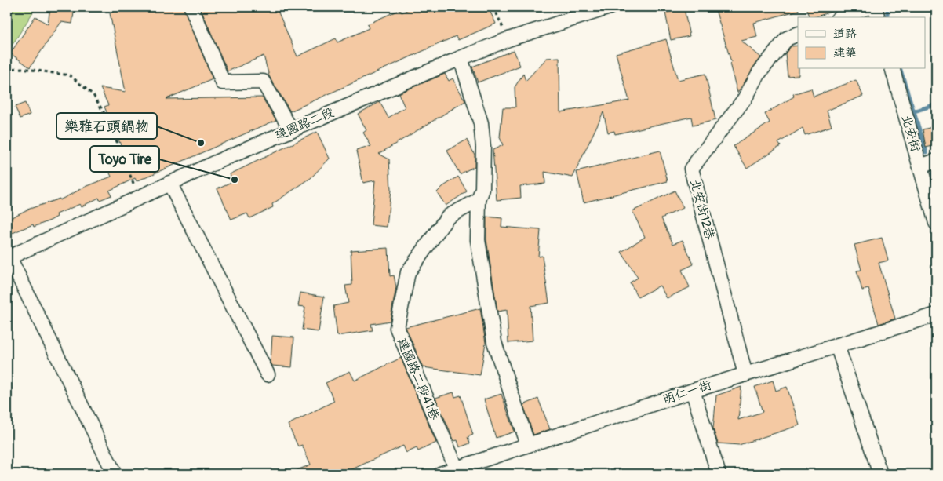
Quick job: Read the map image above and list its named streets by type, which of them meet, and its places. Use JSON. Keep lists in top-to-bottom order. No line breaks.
{"streets":{"street":["建國路二段","北安街","北安街12巷","建國路二段41巷","明仁一街"]},"crossings":[["北安街12巷","明仁一街"],["建國路二段41巷","明仁一街"]],"places":["樂雅石頭鍋物","Toyo Tire"],"legend":["道路","建築"]}
